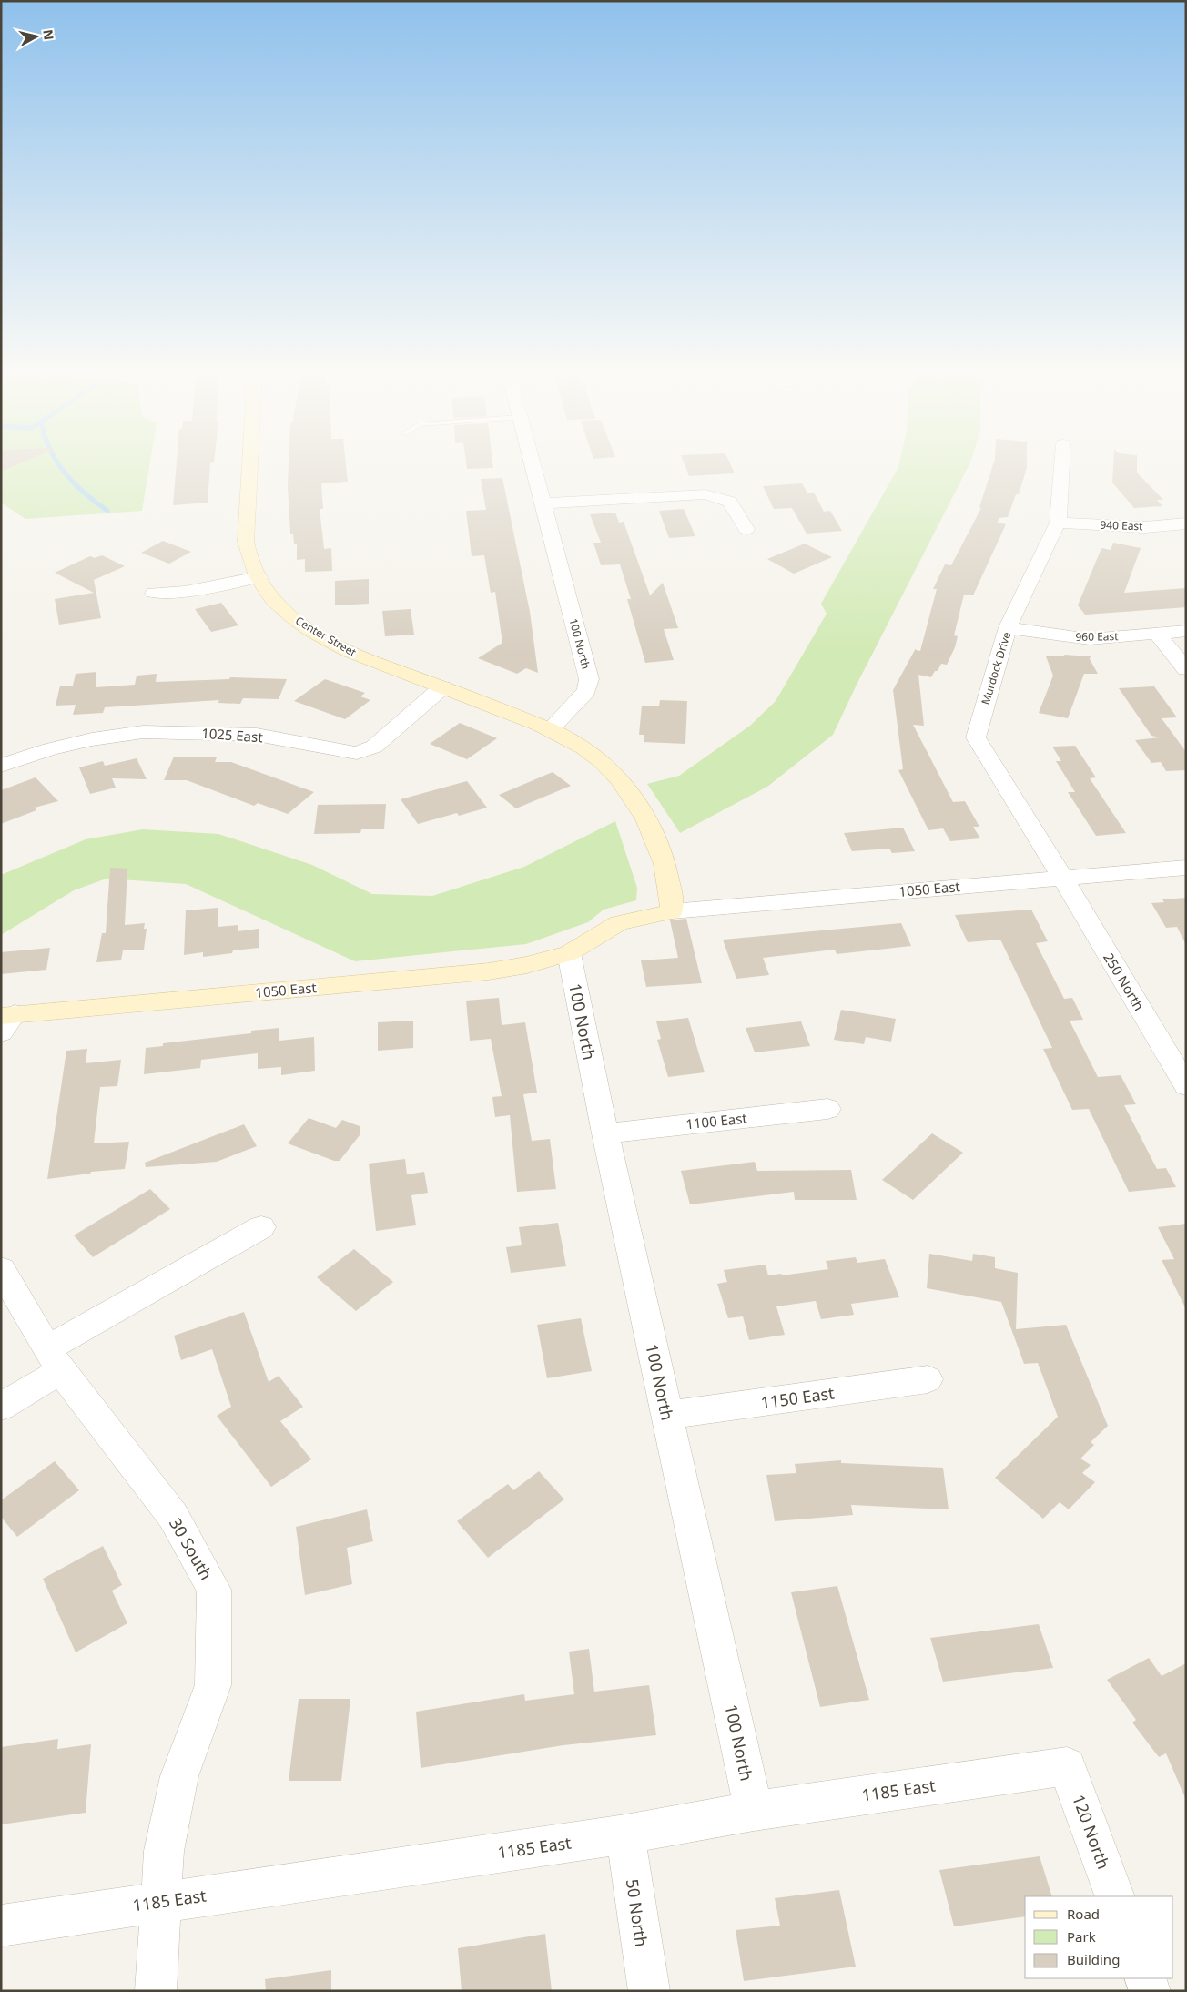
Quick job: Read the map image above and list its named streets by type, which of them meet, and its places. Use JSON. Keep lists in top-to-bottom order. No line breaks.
{"streets":{"street":["940 East","Center Street","960 East","100 North","Murdock Drive","1025 East","1050 East","250 North","1100 East","1150 East","30 South","1185 East","120 North","50 North"]},"crossings":[["940 East","Murdock Drive"],["Center Street","100 North"],["Center Street","1025 East"],["960 East","Murdock Drive"],["100 North","1050 East"],["100 North","1100 East"],["100 North","1150 East"],["100 North","1185 East"],["Murdock Drive","1050 East"],["Murdock Drive","250 North"],["1050 East","250 North"],["30 South","1185 East"],["1185 East","120 North"],["1185 East","50 North"]],"legend":["Road","Park","Building"],"north":"right"}
